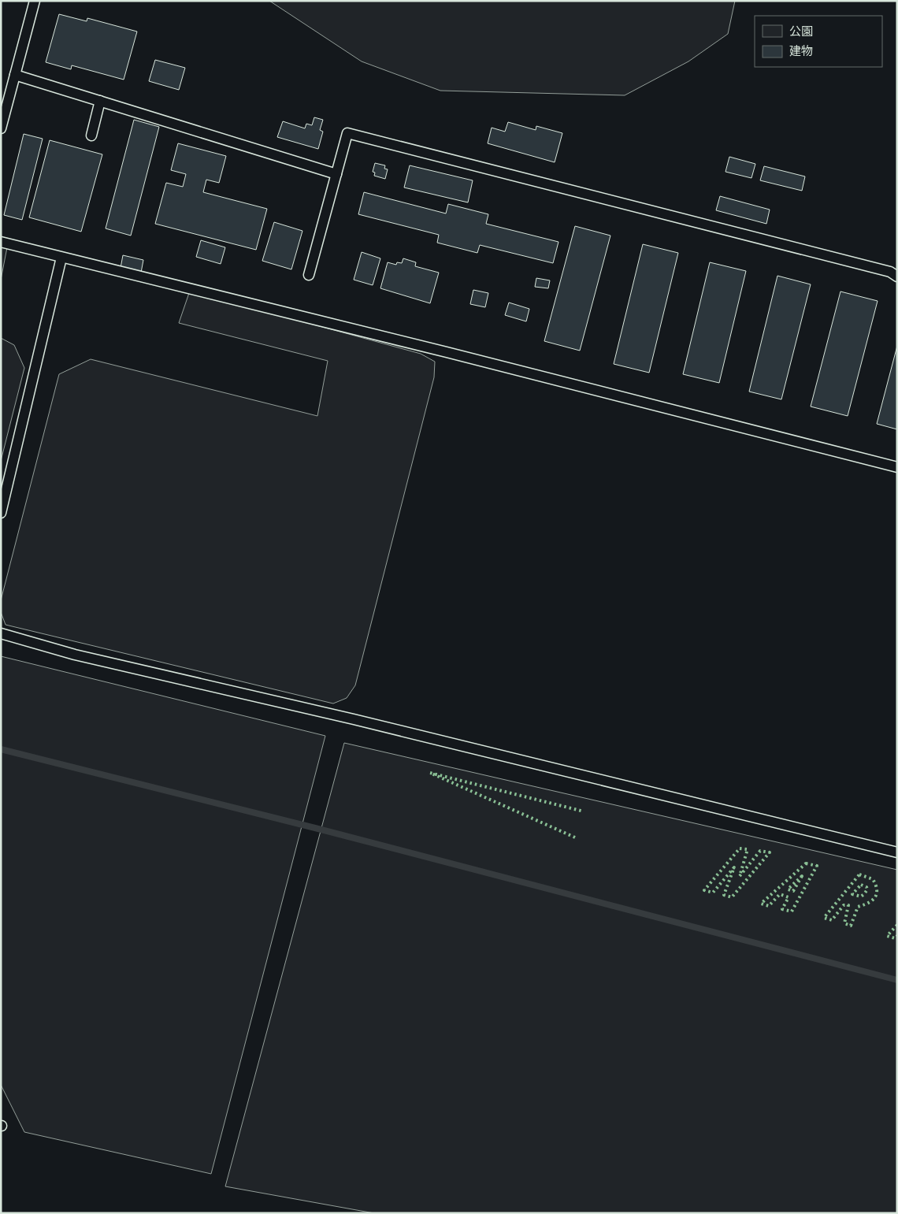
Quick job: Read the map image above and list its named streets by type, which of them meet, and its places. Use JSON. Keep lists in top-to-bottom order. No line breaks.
{"legend":["公園","建物"]}
